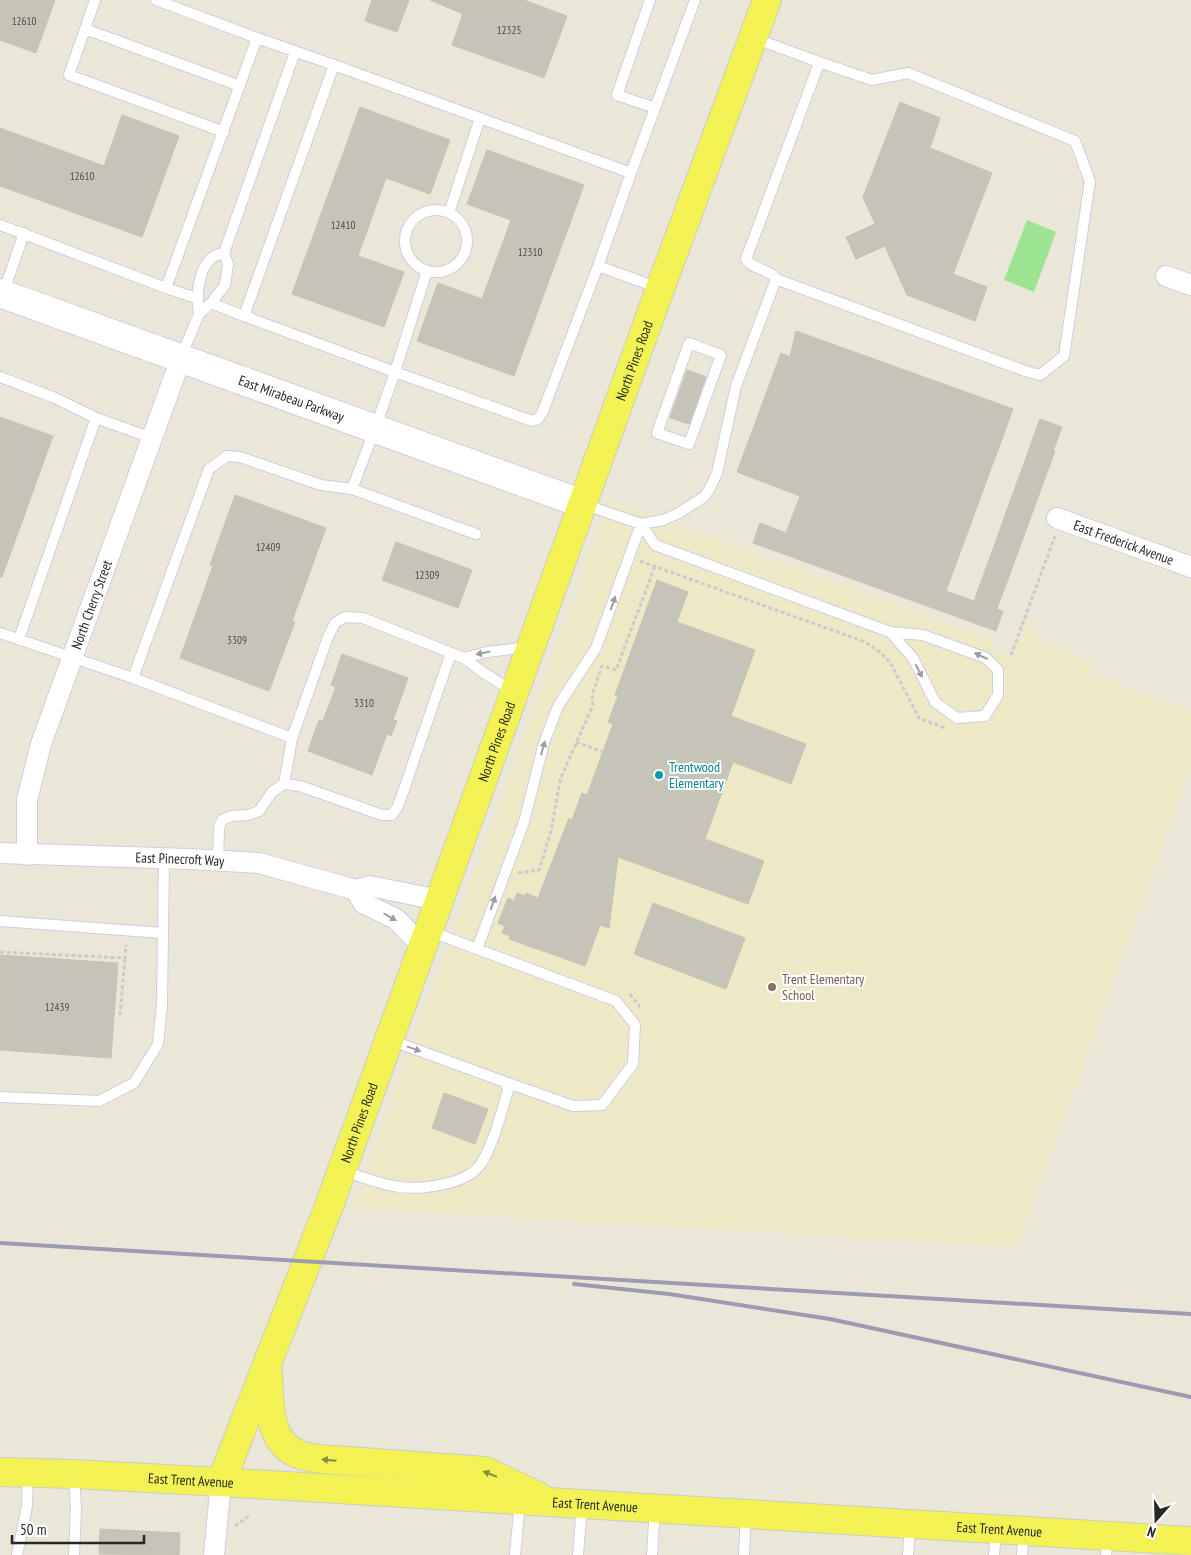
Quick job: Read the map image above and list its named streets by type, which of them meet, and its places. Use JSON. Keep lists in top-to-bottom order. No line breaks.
{"streets":{"main road":["North Pines Road","East Trent Avenue"],"street":["East Mirabeau Parkway","East Frederick Avenue","North Cherry Street","East Pinecroft Way"]},"crossings":[["North Pines Road","East Mirabeau Parkway"],["North Pines Road","East Pinecroft Way"],["North Pines Road","East Trent Avenue"],["East Mirabeau Parkway","North Cherry Street"],["North Cherry Street","East Pinecroft Way"]],"places":["Trentwood Elementary","Trent Elementary School"],"house_numbers":["12610","12325","12610","12410","12310","12409","12309","3309","3310","12439"],"scale_bar":"50 m","north":"bottom"}
